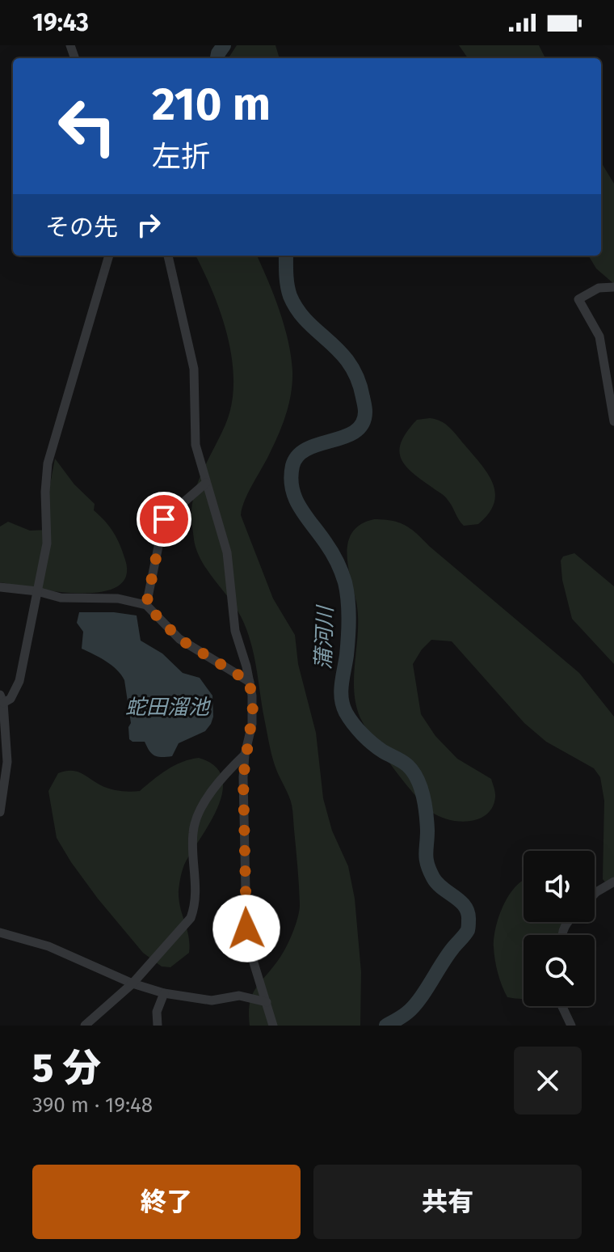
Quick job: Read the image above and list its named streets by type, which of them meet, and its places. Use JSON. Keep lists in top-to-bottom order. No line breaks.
{"water":["蒲河川","蛇田溜池"],"page":{"status":"19:43","turn":["210 m","左折"],"then":"その先","heading":["5 分","390 m · 19:48"],"buttons":["終了","共有"]}}
